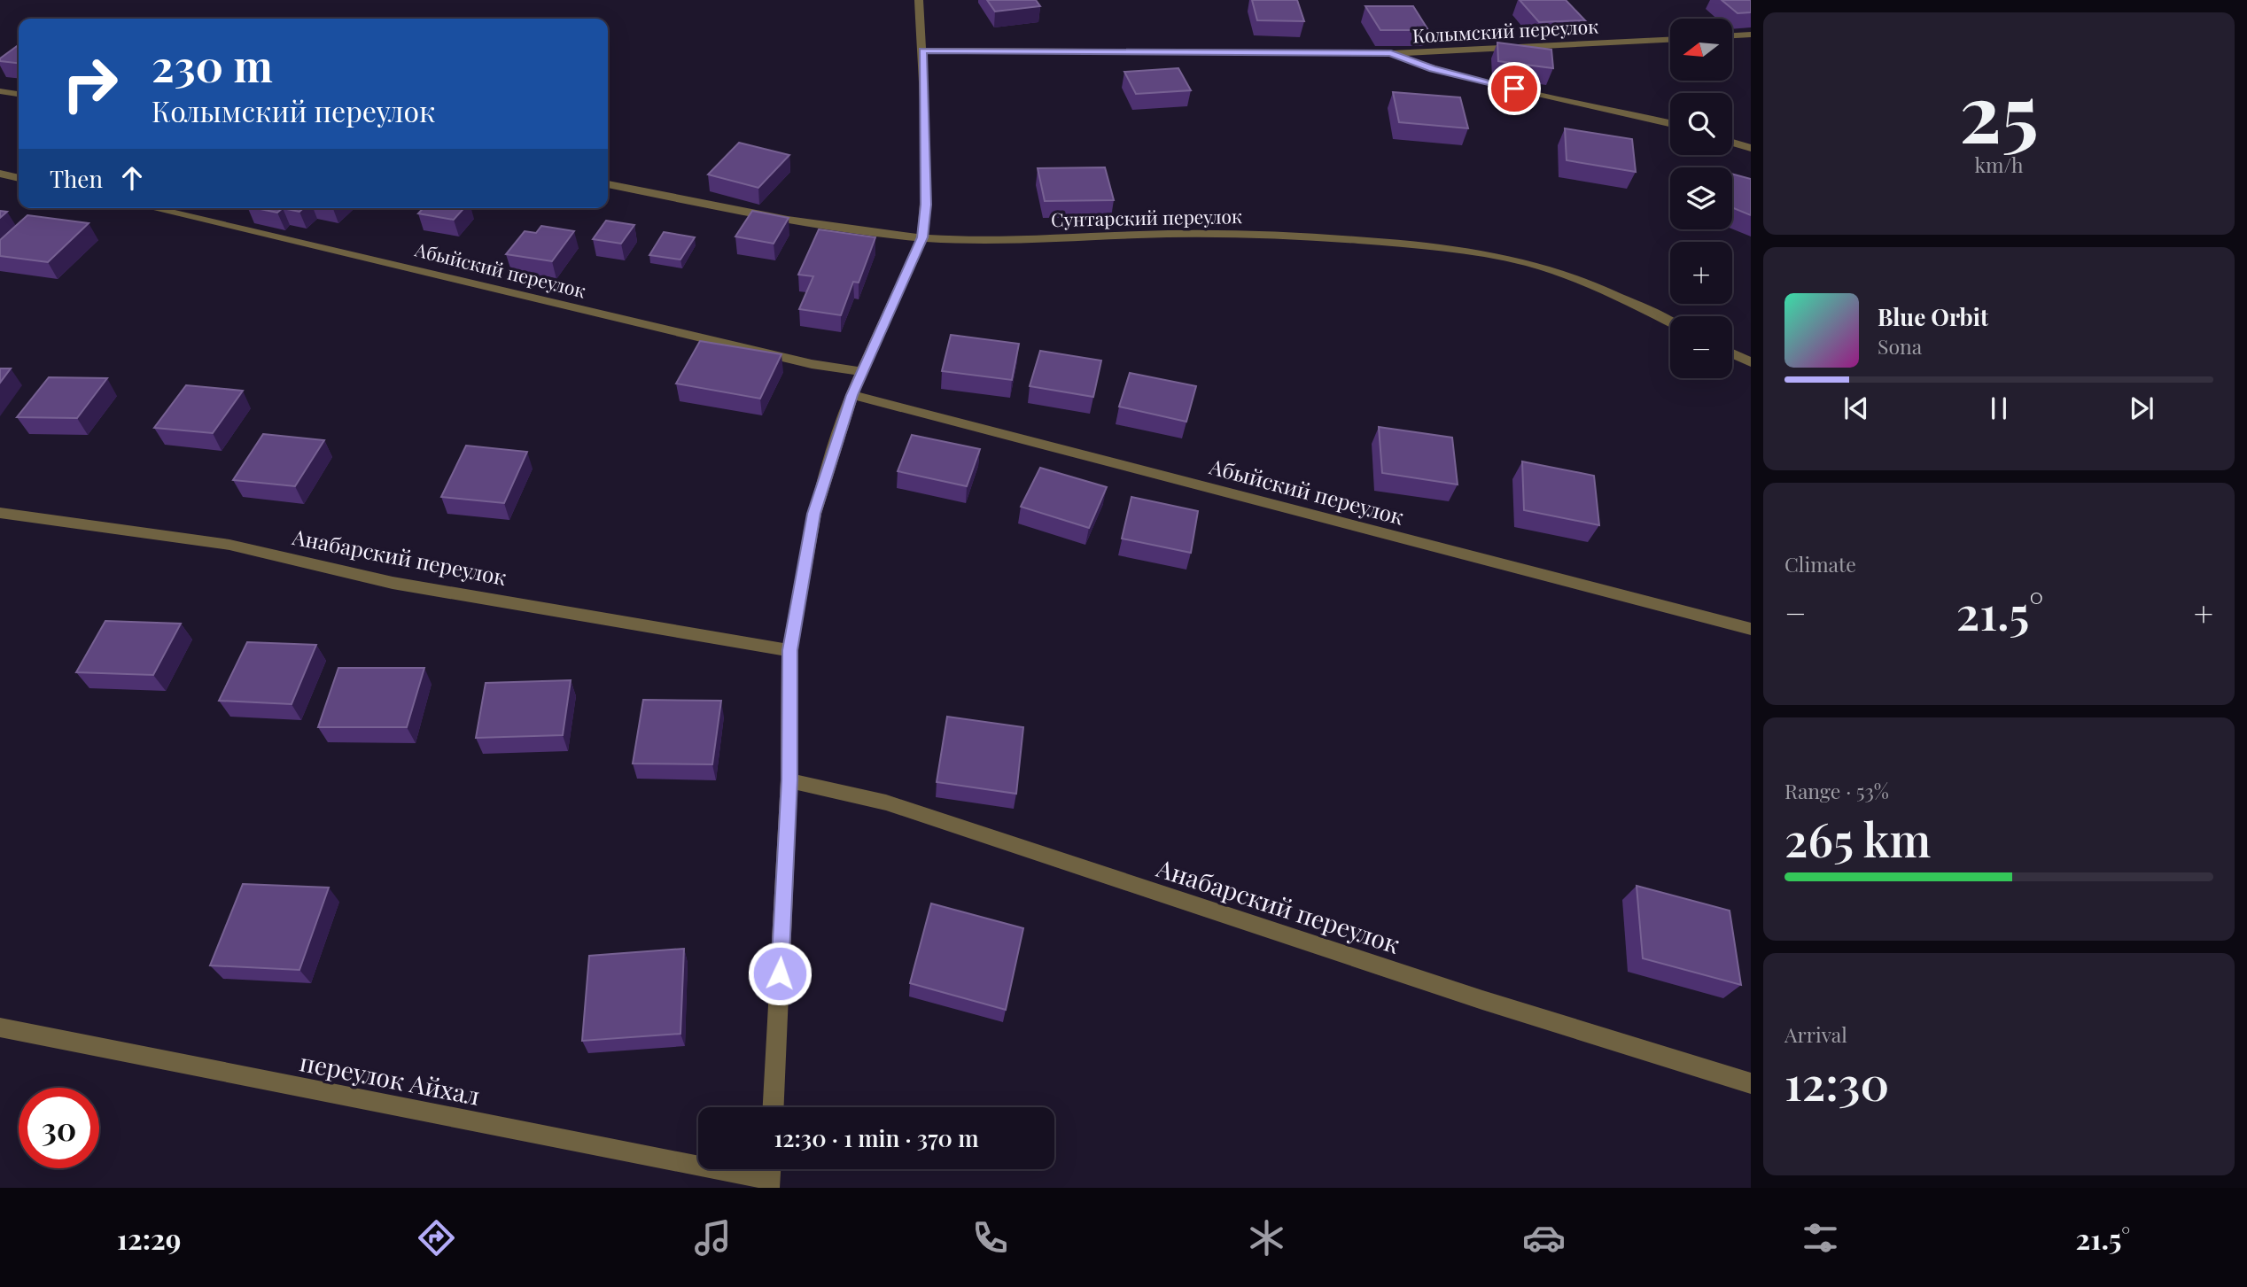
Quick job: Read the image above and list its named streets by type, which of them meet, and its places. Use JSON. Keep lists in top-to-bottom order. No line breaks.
{"streets":{"street":["Колымский переулок","Сунтарский переулок","Абыйский переулок","Анабарский переулок","переулок Айхал"]},"north":"left","page":{"tile":[["25","km/h"],"Climate",["Range · 53%","265 km"],["Arrival","12:30"]],"map_buttons":["+","−"],"turn":["230 m","Колымский переулок"],"then":"Then","song":["Blue Orbit","Sona"],"heat":["−","21.5°","+"],"limit":"30","trip":"12:30 · 1 min · 370 m","tabs":["12:29","21.5°"]}}
